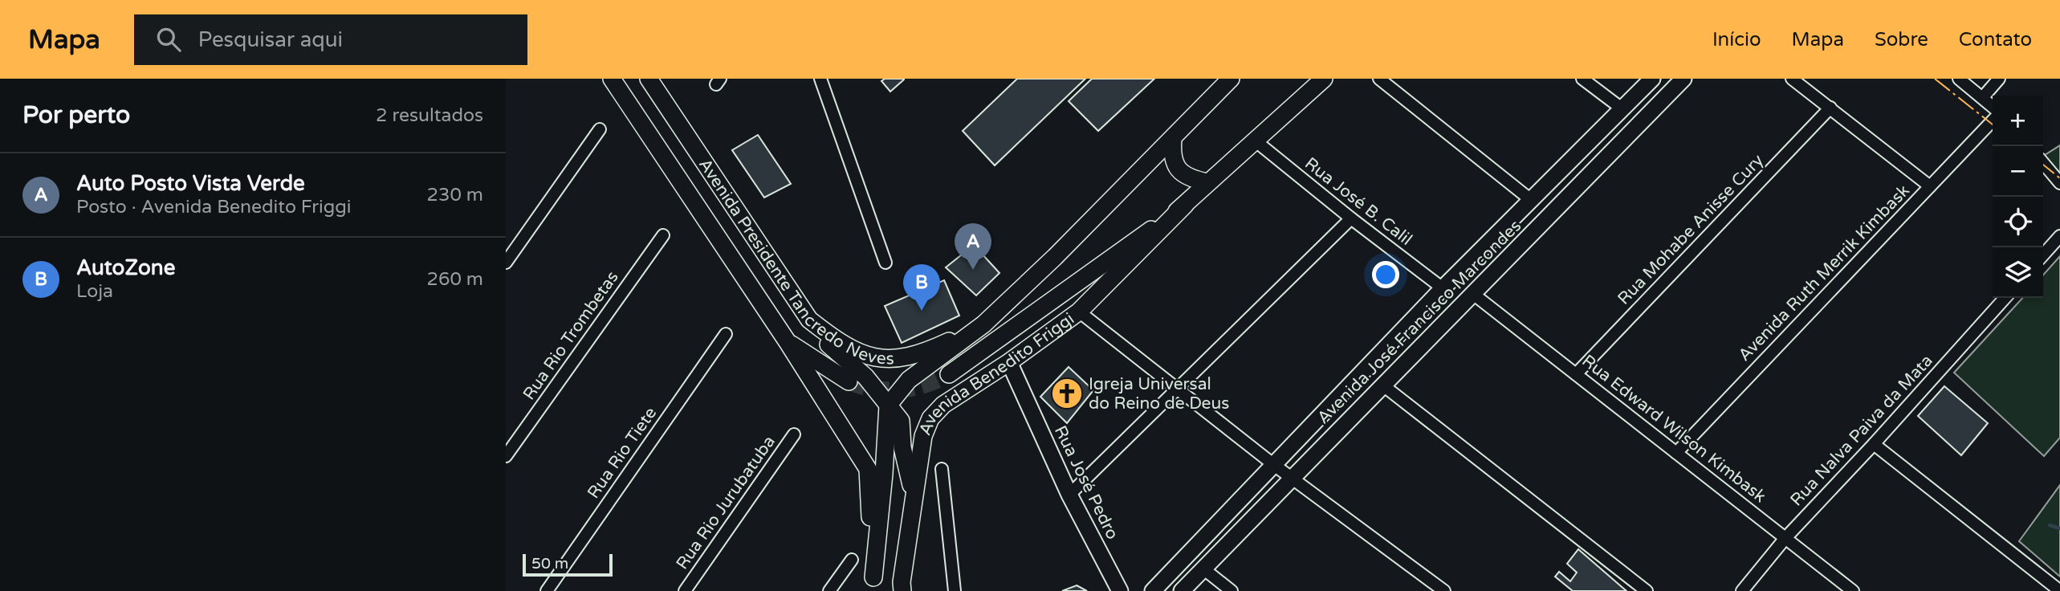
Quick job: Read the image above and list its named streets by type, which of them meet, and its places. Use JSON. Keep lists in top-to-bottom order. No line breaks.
{"streets":{"main road":["Avenida Presidente Tancredo Neves","Avenida Benedito Friggi"],"street":["Rua José B. Calil","Rua Mohabe Anisse Cury","Avenida Ruth Merrik Kimbask","Avenida José Francisco Marcondes","Rua Rio Trombetas","Rua Edward Wilson Kimbask","Rua Nalva Paiva da Mata","Rua Rio Tiete","Rua José Pedro","Rua Rio Jurubatuba"]},"crossings":[["Rua José B. Calil","Avenida José Francisco Marcondes"],["Rua José B. Calil","Avenida Benedito Friggi"],["Rua Mohabe Anisse Cury","Rua Edward Wilson Kimbask"],["Avenida Ruth Merrik Kimbask","Rua Edward Wilson Kimbask"],["Avenida José Francisco Marcondes","Rua Edward Wilson Kimbask"],["Avenida Benedito Friggi","Rua José Pedro"],["Rua Edward Wilson Kimbask","Rua Nalva Paiva da Mata"]],"places":{"church":["Igreja Universal do Reino de Deus"]},"scale_bar":"50 m","page":{"header":"Mapa","search":"Pesquisar aqui","nav":["Início","Mapa","Sobre","Contato"],"heading":["Por perto","2 resultados"],"map_buttons":["+","−"],"list":[{"mark":"A","name":"Auto Posto Vista Verde","note":"Posto · Avenida Benedito Friggi","value":"230 m"},{"mark":"B","name":"AutoZone","note":"Loja","value":"260 m"}],"pins":["A","B"],"scale":"50 m"}}
